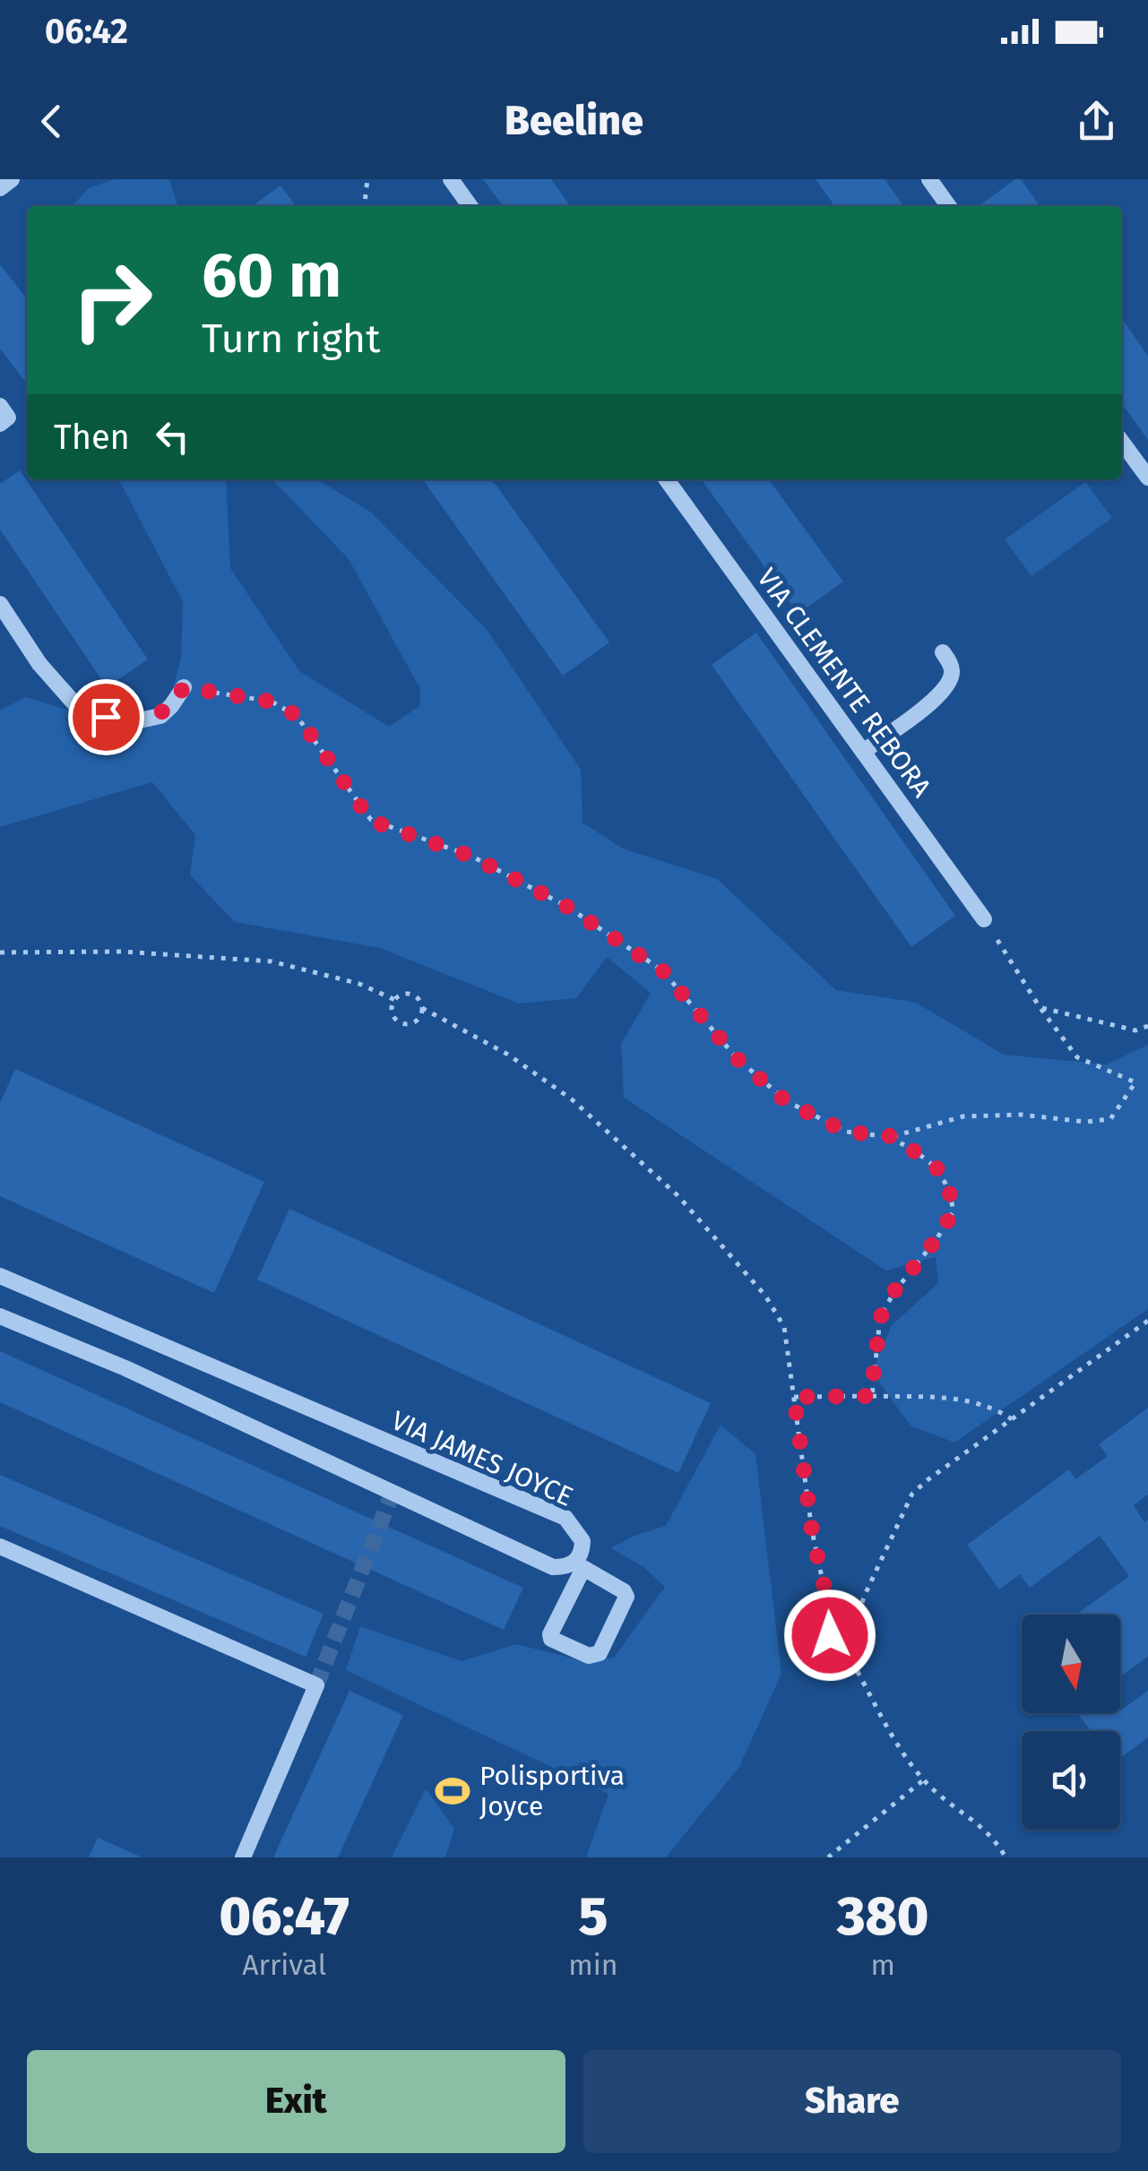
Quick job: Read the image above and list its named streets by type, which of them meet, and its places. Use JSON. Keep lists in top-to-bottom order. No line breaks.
{"streets":{"street":["VIA CLEMENTE REBORA","VIA JAMES JOYCE"]},"places":{"sports":["Polisportiva Joyce"]},"north":"bottom","page":{"status":"06:42","header":"Beeline","turn":["60 m","Turn right"],"then":"Then","eta":["06:47","Arrival","5","min","380","m"],"buttons":["Exit","Share"]}}
